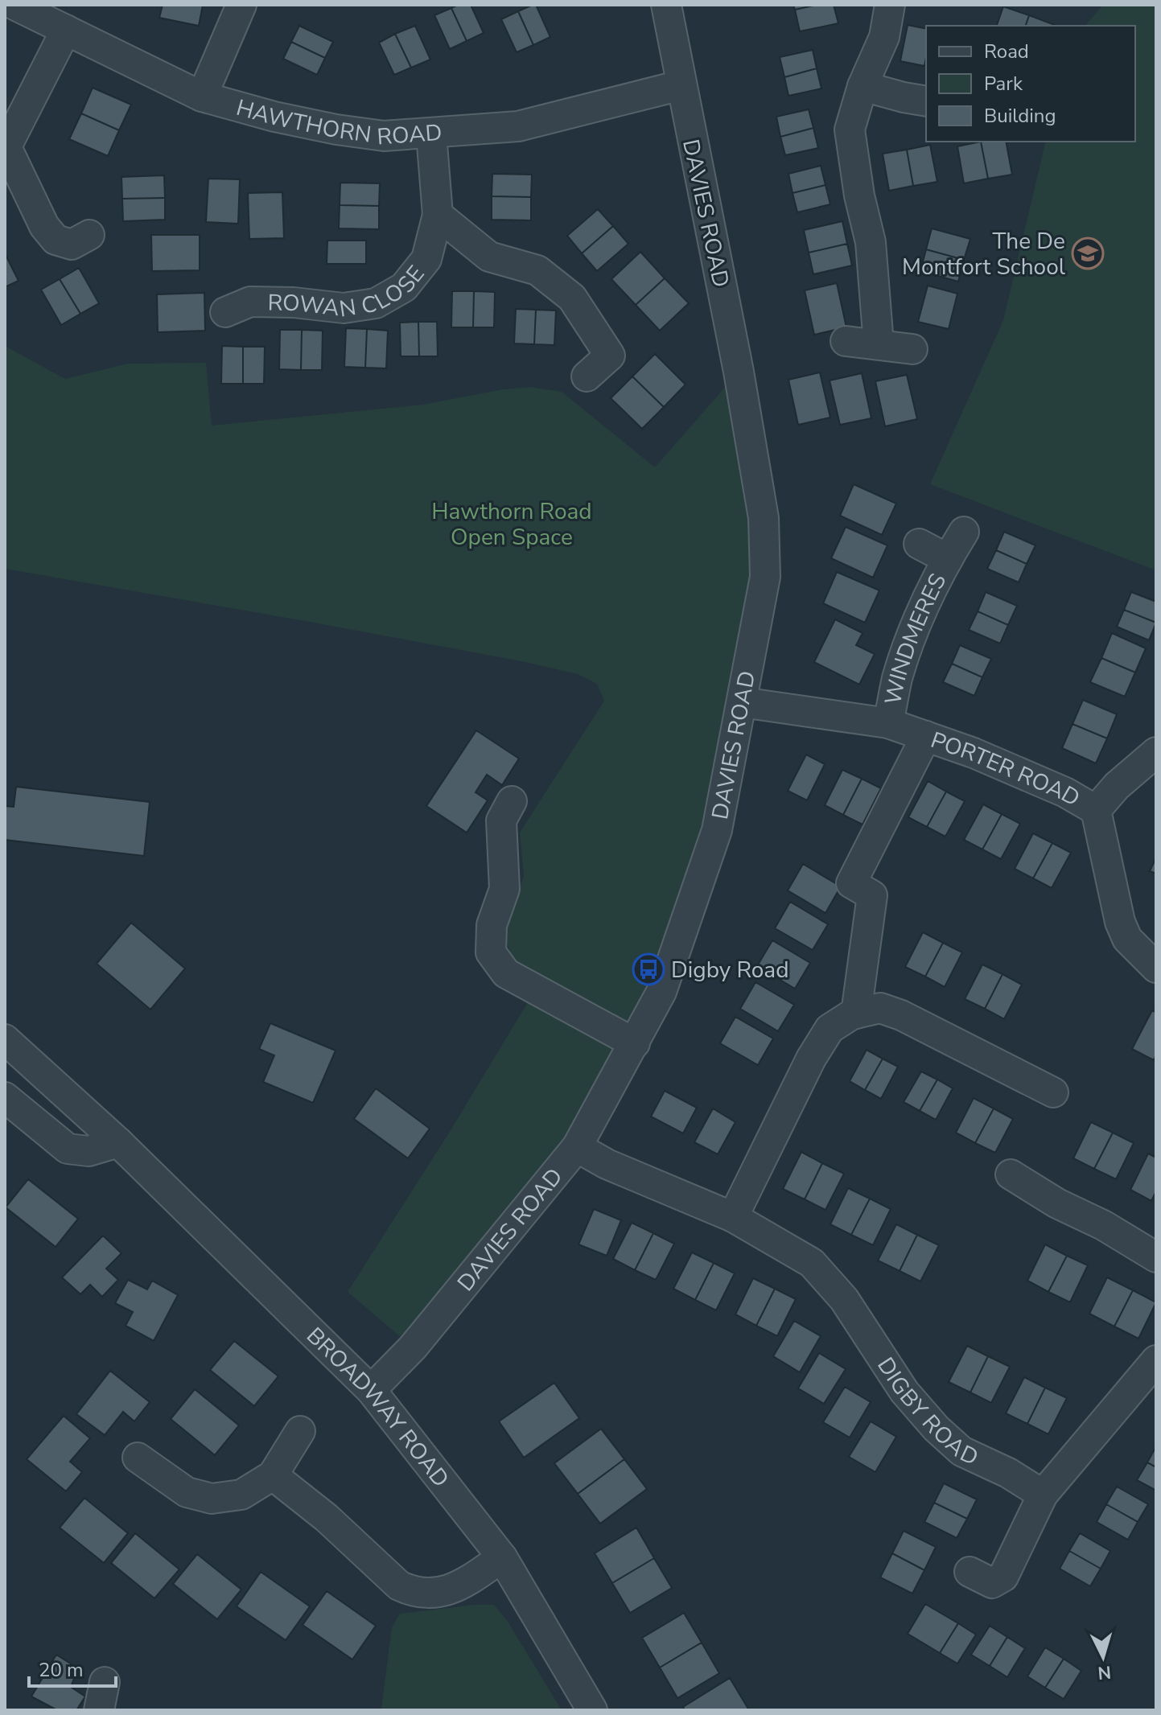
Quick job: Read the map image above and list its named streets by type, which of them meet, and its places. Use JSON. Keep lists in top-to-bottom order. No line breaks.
{"streets":{"street":["HAWTHORN ROAD","DAVIES ROAD","ROWAN CLOSE","WINDMERES","PORTER ROAD","DIGBY ROAD","BROADWAY ROAD"]},"crossings":[["HAWTHORN ROAD","DAVIES ROAD"],["HAWTHORN ROAD","ROWAN CLOSE"],["DAVIES ROAD","PORTER ROAD"],["DAVIES ROAD","DIGBY ROAD"],["DAVIES ROAD","BROADWAY ROAD"],["WINDMERES","PORTER ROAD"]],"parks":["Hawthorn Road Open Space"],"places":{"school or university":["The De Montfort School"],"bus stop":["Digby Road"]},"legend":["Road","Park","Building"],"scale_bar":"20 m","north":"bottom"}
